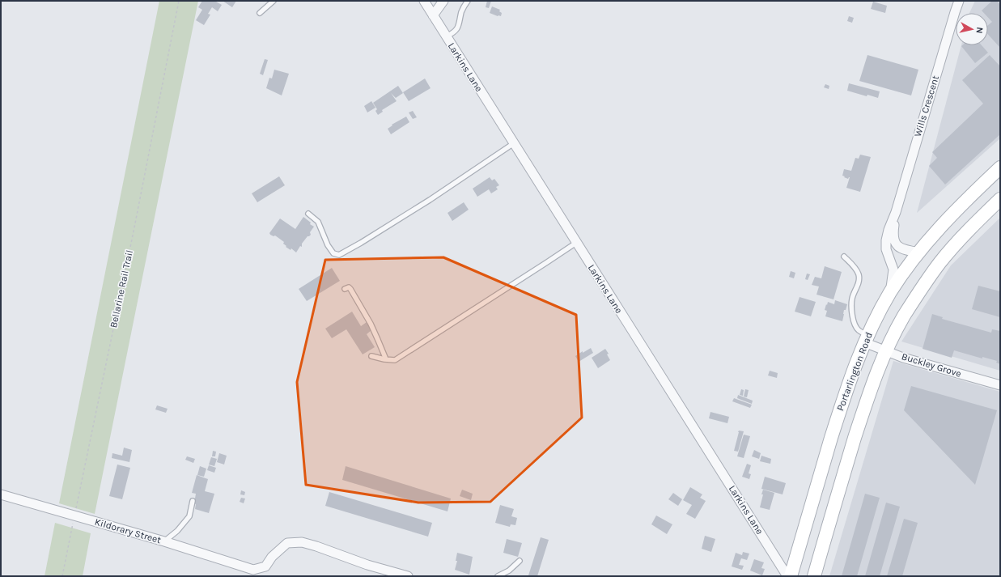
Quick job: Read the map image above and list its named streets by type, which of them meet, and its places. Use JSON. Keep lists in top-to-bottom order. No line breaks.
{"streets":{"main road":["Portarlington Road"],"street":["Larkins Lane","Wills Crescent","Buckley Grove","Kildorary Street"],"path":["Bellarine Rail Trail"]},"crossings":[["Wills Crescent","Portarlington Road"],["Bellarine Rail Trail","Kildorary Street"],["Buckley Grove","Portarlington Road"]],"north":"right"}
